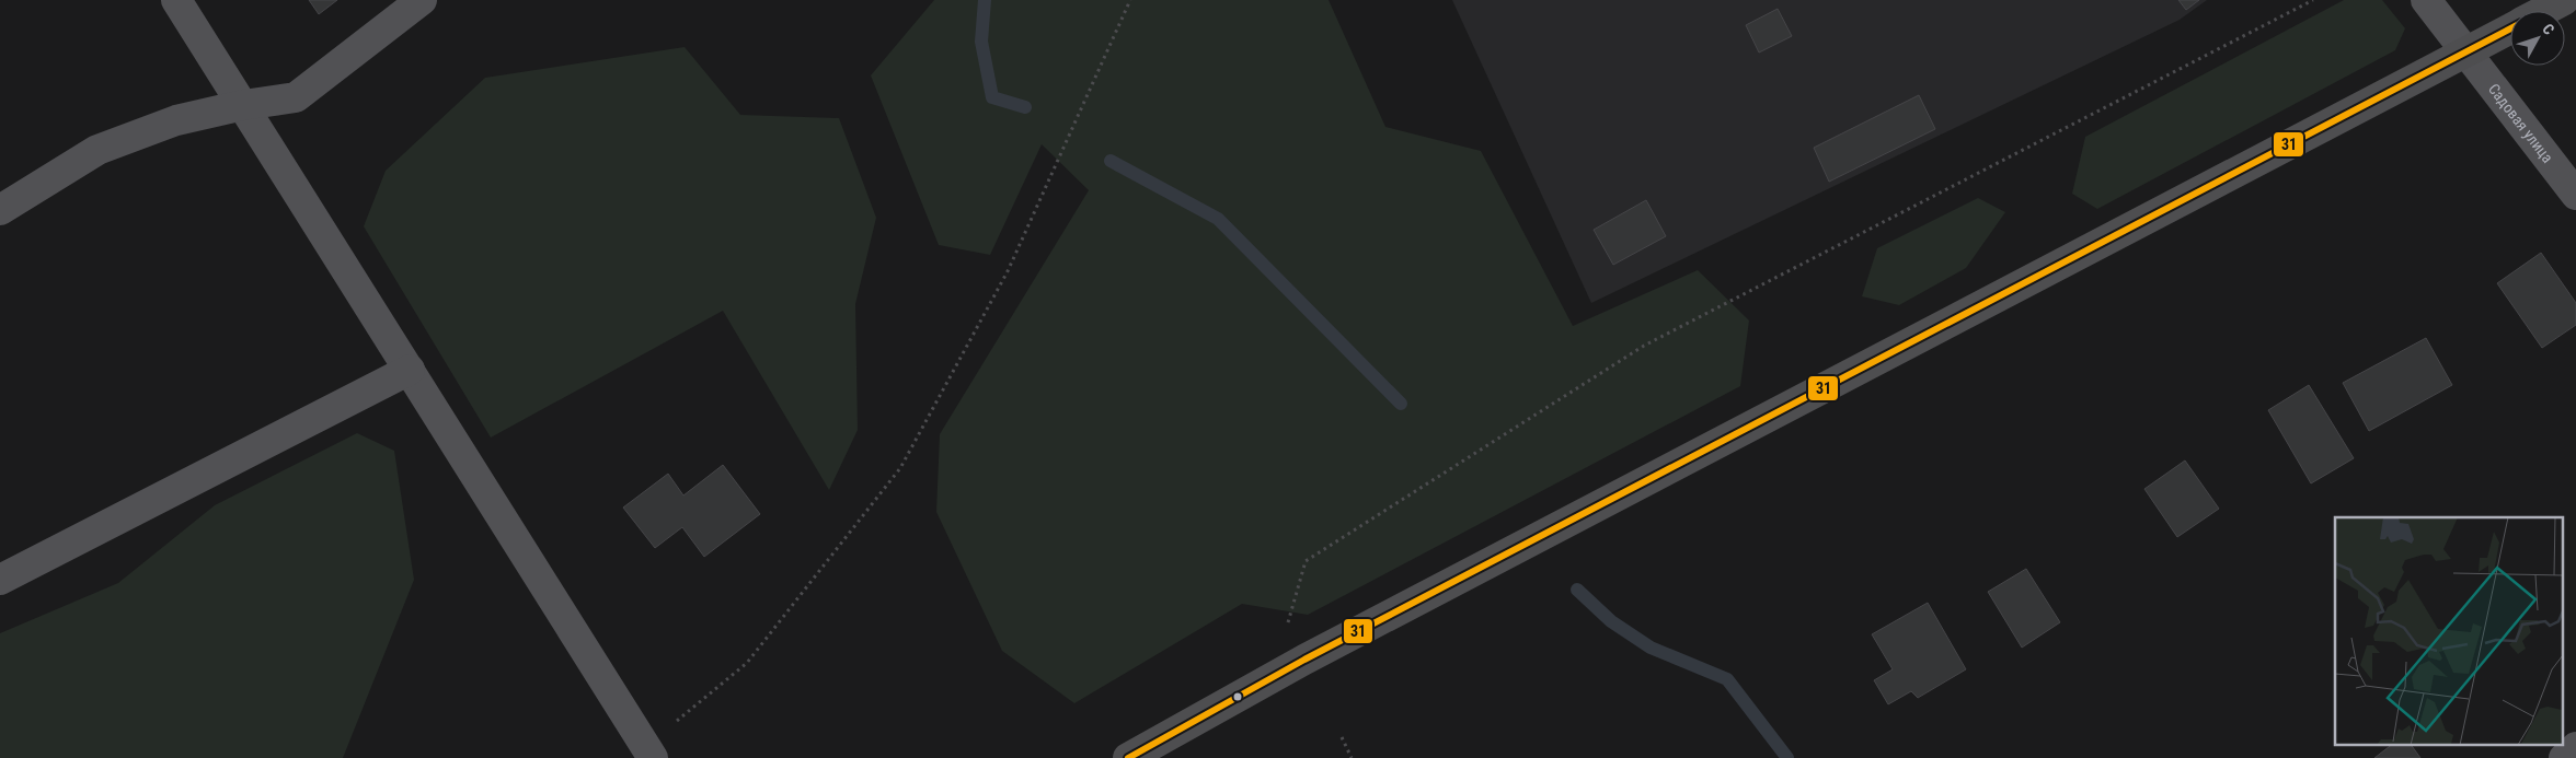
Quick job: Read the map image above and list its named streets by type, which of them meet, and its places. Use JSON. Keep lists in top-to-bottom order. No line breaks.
{"streets":{"street":["Садовая улица"]},"lines":["transit line 31"],"north":"top right"}
